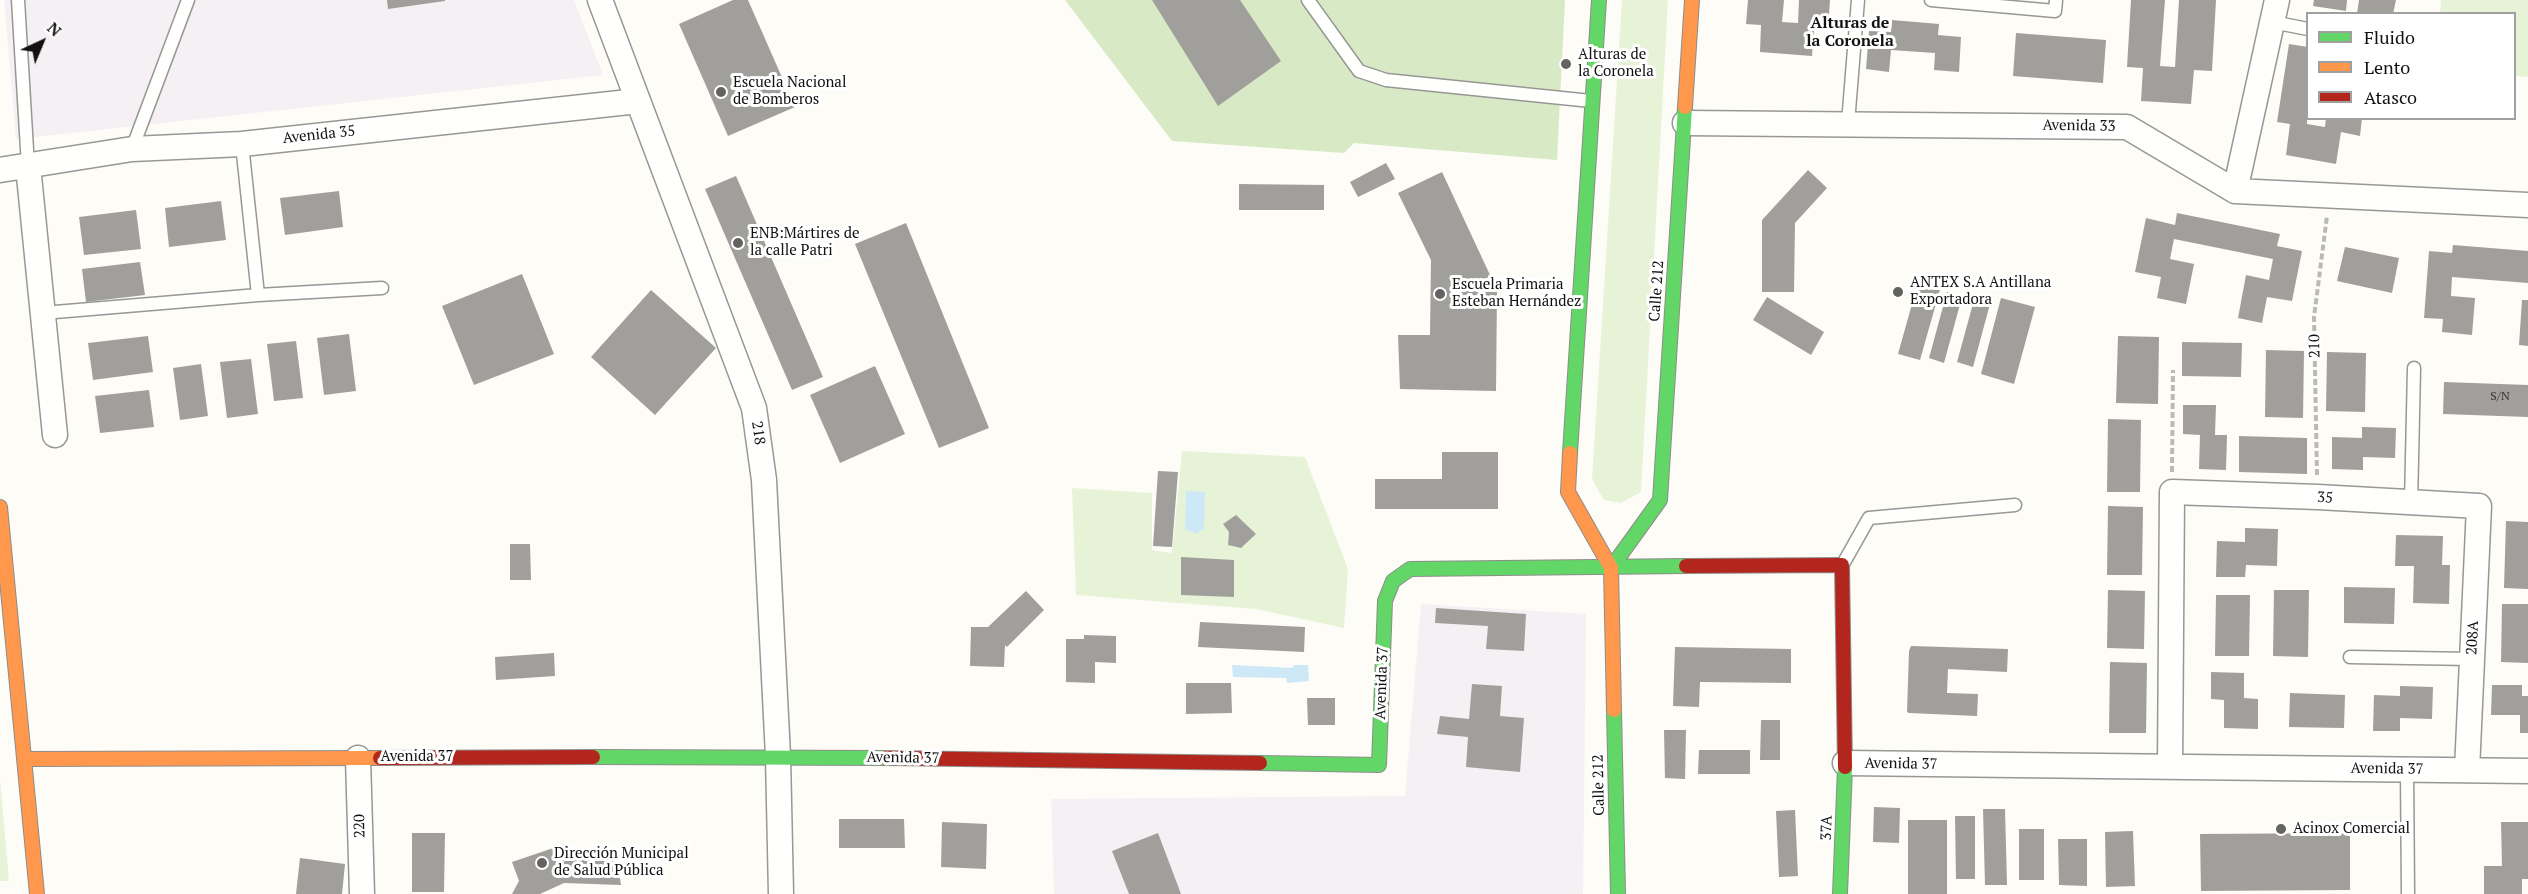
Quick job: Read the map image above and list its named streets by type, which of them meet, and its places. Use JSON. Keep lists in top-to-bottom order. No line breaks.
{"streets":{"street":["Avenida 33","Avenida 35","Calle 212","218","35","208A","Avenida 37","220","37A"],"path":["210"]},"crossings":[["Avenida 33","Calle 212"],["Avenida 33","210"],["Avenida 35","218"],["Calle 212","Avenida 37"],["210","35"],["218","Avenida 37"],["35","208A"],["208A","Avenida 37"],["Avenida 37","220"],["Avenida 37","37A"]],"districts":["Alturas de la Coronela"],"places":["Alturas de la Coronela","Escuela Nacional de Bomberos","ENB:Mártires de la calle Patri","ANTEX S.A Antillana Exportadora","Escuela Primaria Esteban Hernández","Acinox Comercial","Dirección Municipal de Salud Pública"],"house_numbers":["S/N"],"legend":["Fluido","Lento","Atasco"],"north":"top right"}
